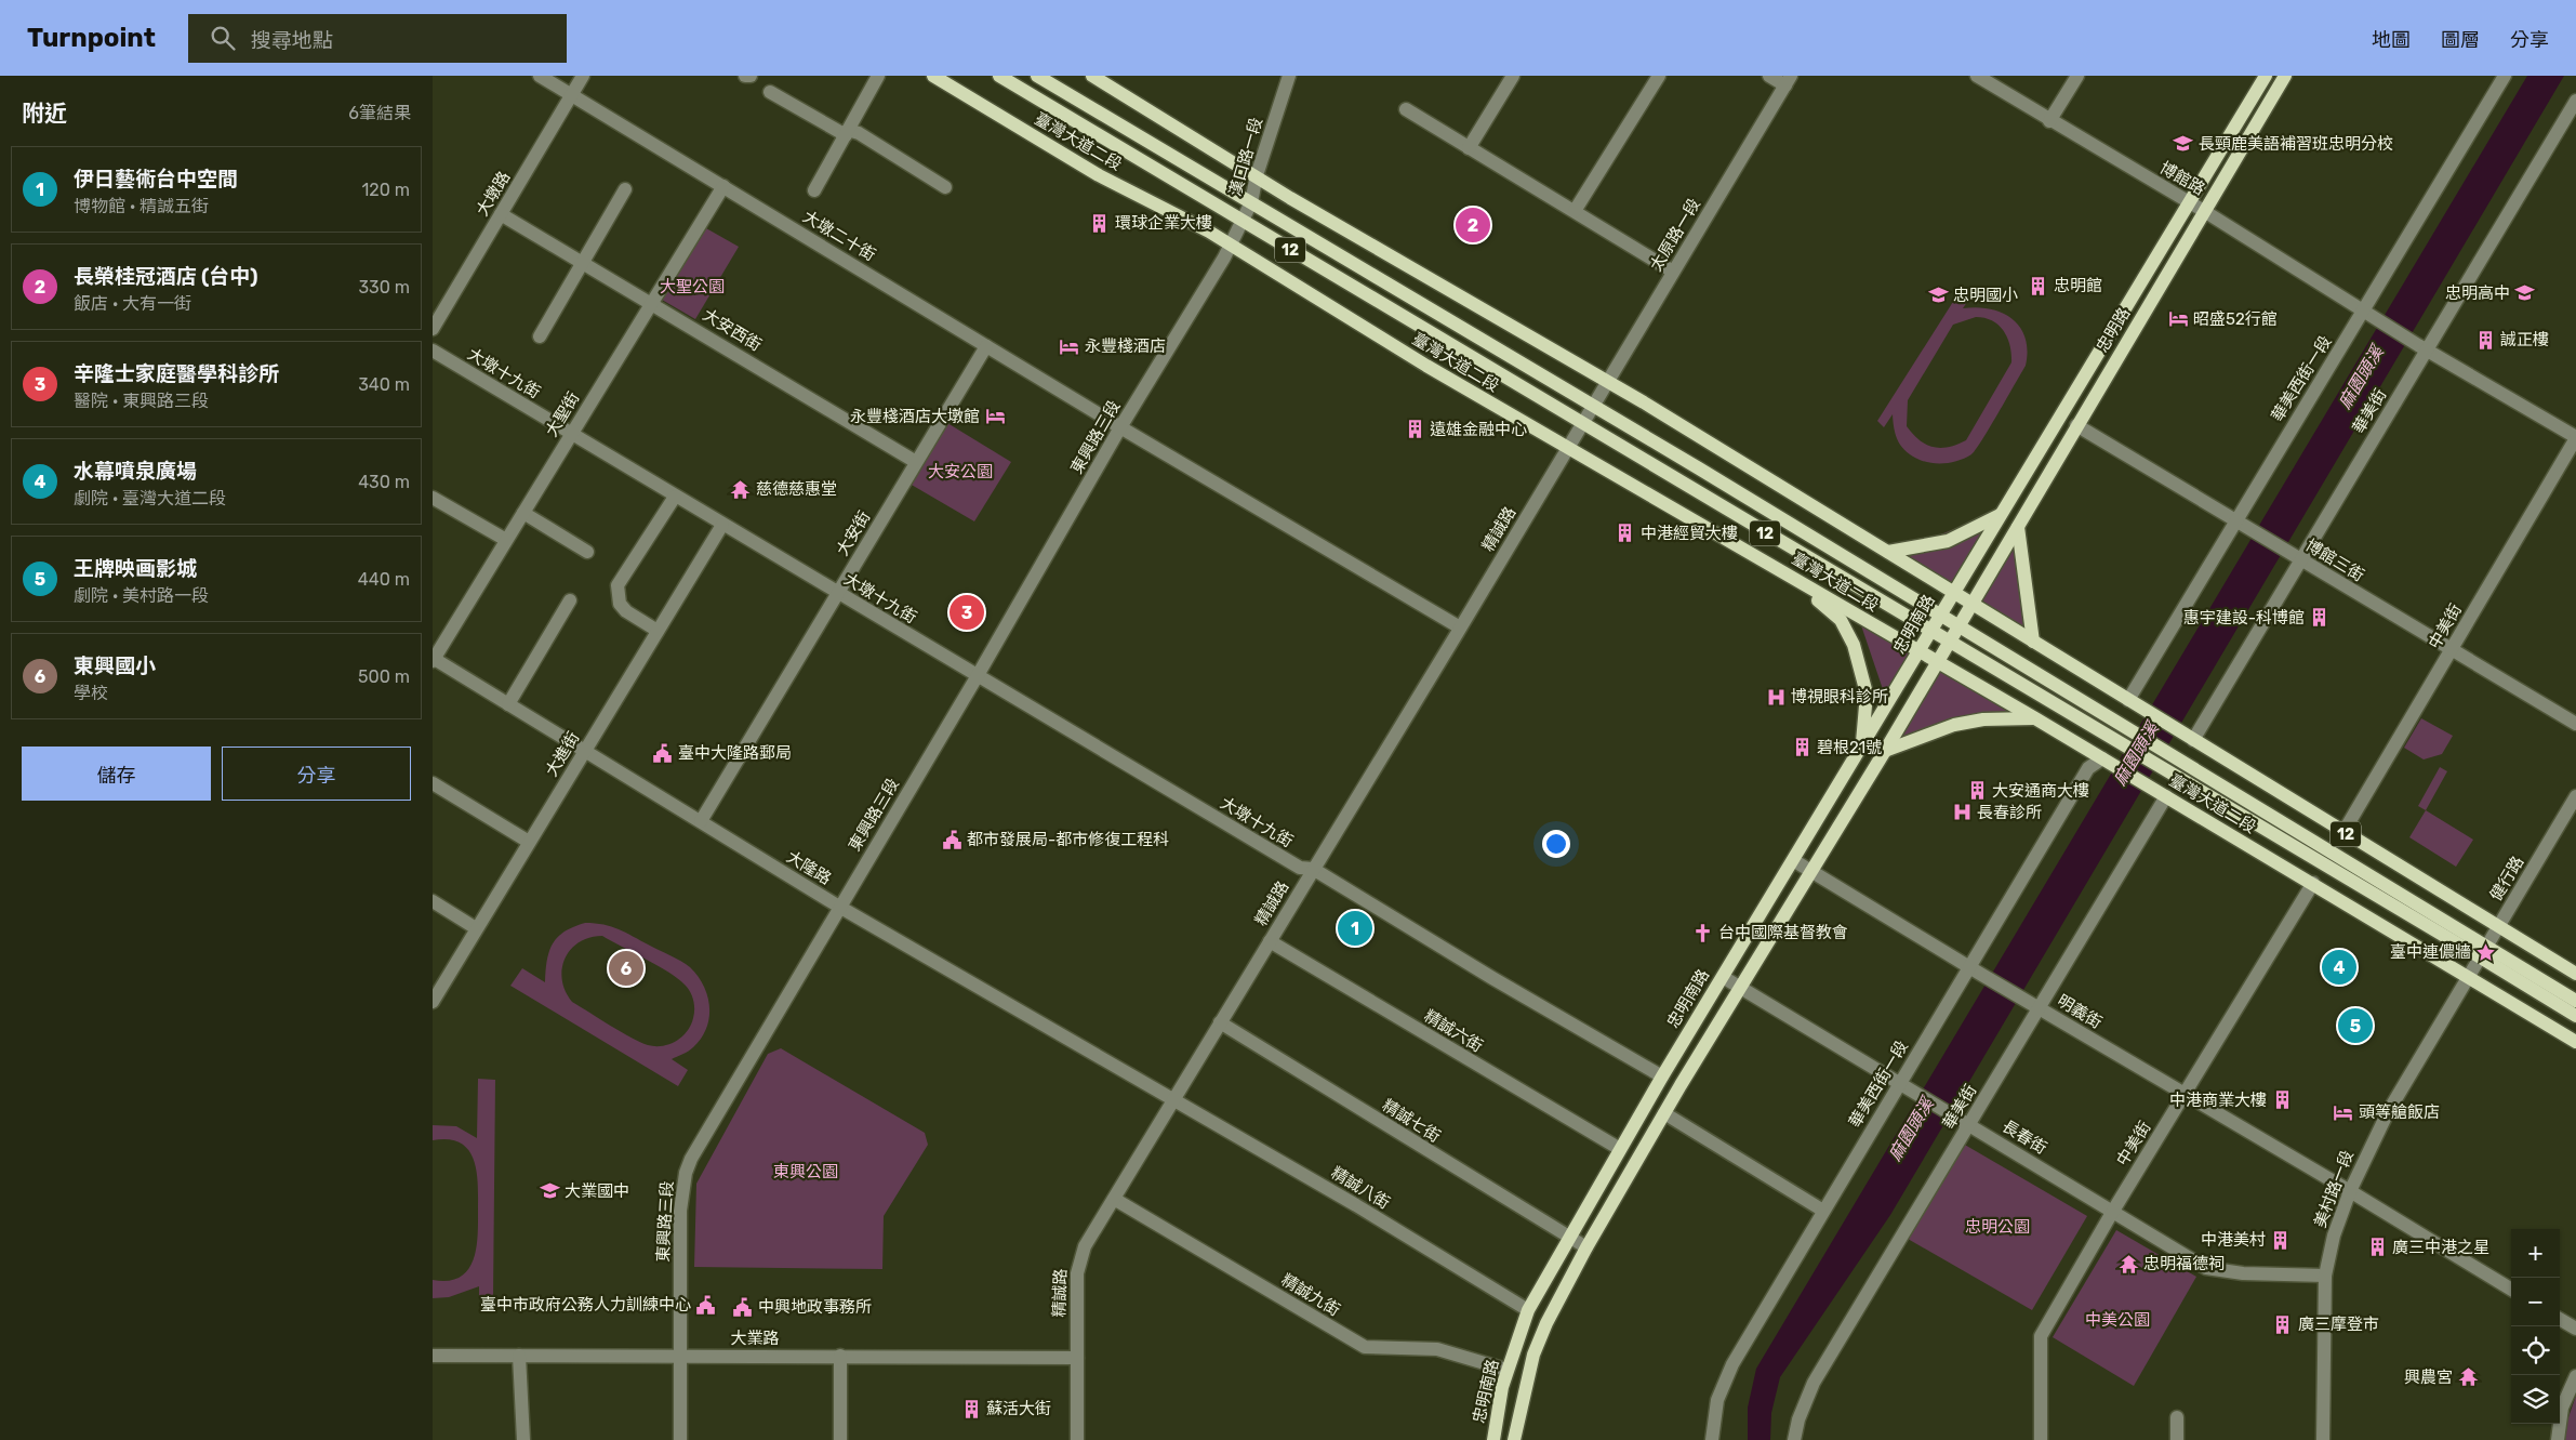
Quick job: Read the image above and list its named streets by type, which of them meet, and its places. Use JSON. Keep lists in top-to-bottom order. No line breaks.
{"streets":{"main road":["臺灣大道二段","12","忠明路","忠明南路"],"street":["漢口路一段","博館路","大墩路","太原路一段","大墩二十街","大安西街","大墩十九街","華美西街一段","華美街","大聖街","東興路三段","精誠路","大安街","博館三街","中美街","大進街","大隆路","健行路","明義街","精誠六街","精誠七街","長春街","精誠八街","美村路一段","精誠九街","大業路"]},"crossings":[["臺灣大道二段","漢口路一段"],["臺灣大道二段","太原路一段"],["臺灣大道二段","華美西街一段"],["臺灣大道二段","華美街"],["臺灣大道二段","東興路三段"],["臺灣大道二段","精誠路"],["臺灣大道二段","忠明南路"],["臺灣大道二段","中美街"],["臺灣大道二段","健行路"],["臺灣大道二段","美村路一段"],["漢口路一段","12"],["漢口路一段","東興路三段"],["博館路","忠明路"],["博館路","華美西街一段"],["博館路","華美街"],["大墩路","大墩二十街"],["大墩路","大安西街"],["太原路一段","12"],["太原路一段","精誠路"],["大墩二十街","大聖街"],["大墩二十街","東興路三段"],["大墩二十街","精誠路"],["大墩二十街","大安街"],["12","忠明路"],["12","華美西街一段"],["12","華美街"],["12","忠明南路"],["12","中美街"],["12","健行路"],["大安西街","大聖街"],["大安西街","大安街"],["忠明路","博館三街"],["忠明路","忠明南路"],["大墩十九街","大聖街"],["大墩十九街","東興路三段"],["大墩十九街","精誠路"],["大墩十九街","大安街"],["大墩十九街","忠明南路"],["大墩十九街","大進街"],["華美西街一段","博館三街"],["華美西街一段","明義街"],["華美西街一段","長春街"],["華美街","博館三街"],["華美街","明義街"],["華美街","長春街"],["大聖街","大隆路"],["東興路三段","大隆路"],["東興路三段","大業路"],["精誠路","大隆路"],["精誠路","精誠六街"],["精誠路","精誠七街"],["精誠路","精誠八街"],["精誠路","精誠九街"],["精誠路","大業路"],["大安街","大隆路"],["博館三街","中美街"],["忠明南路","明義街"],["忠明南路","精誠六街"],["忠明南路","精誠七街"],["忠明南路","長春街"],["忠明南路","精誠八街"],["忠明南路","精誠九街"],["中美街","明義街"],["中美街","長春街"],["大進街","大隆路"],["大隆路","精誠八街"],["健行路","美村路一段"],["明義街","美村路一段"],["長春街","美村路一段"]],"water":["麻園頭溪"],"parks":["大聖公園","大安公園","東興公園","忠明公園","中美公園"],"places":{"school or university":["長頸鹿美語補習班忠明分校","忠明高中","忠明國小","大業國中"],"building":["環球企業大樓","忠明館","誠正樓","遠雄金融中心","中港經貿大樓","惠宇建設-科博館","碧根21號","大安通商大樓","中港商業大樓","中港美村","廣三中港之星","廣三摩登市","蘇活大街"],"hotel":["昭盛52行館","永豐棧酒店","永豐棧酒店大墩館","頭等艙飯店"],"temple":["慈德慈惠堂","忠明福德祠","興農宮"],"hospital":["博視眼科診所","長春診所"],"public building":["臺中大隆路郵局","都市發展局-都市修復工程科","臺中市政府公務人力訓練中心","中興地政事務所"],"church":["台中國際基督教會"],"place":["臺中連儂牆"]},"page":{"header":"Turnpoint","search":"搜尋地點","nav":["地圖","圖層","分享"],"heading":["附近","6筆結果"],"list":[{"mark":"1","name":"伊日藝術台中空間","note":"博物館 · 精誠五街","value":"120 m"},{"mark":"2","name":"長榮桂冠酒店 (台中)","note":"飯店 · 大有一街","value":"330 m"},{"mark":"3","name":"辛隆士家庭醫學科診所","note":"醫院 · 東興路三段","value":"340 m"},{"mark":"4","name":"水幕噴泉廣場","note":"劇院 · 臺灣大道二段","value":"430 m"},{"mark":"5","name":"王牌映画影城","note":"劇院 · 美村路一段","value":"440 m"},{"mark":"6","name":"東興國小","note":"學校","value":"500 m"}],"pins":["2","3","1","4","6","5"],"buttons":["儲存","分享"],"map_buttons":["+","−"]}}
